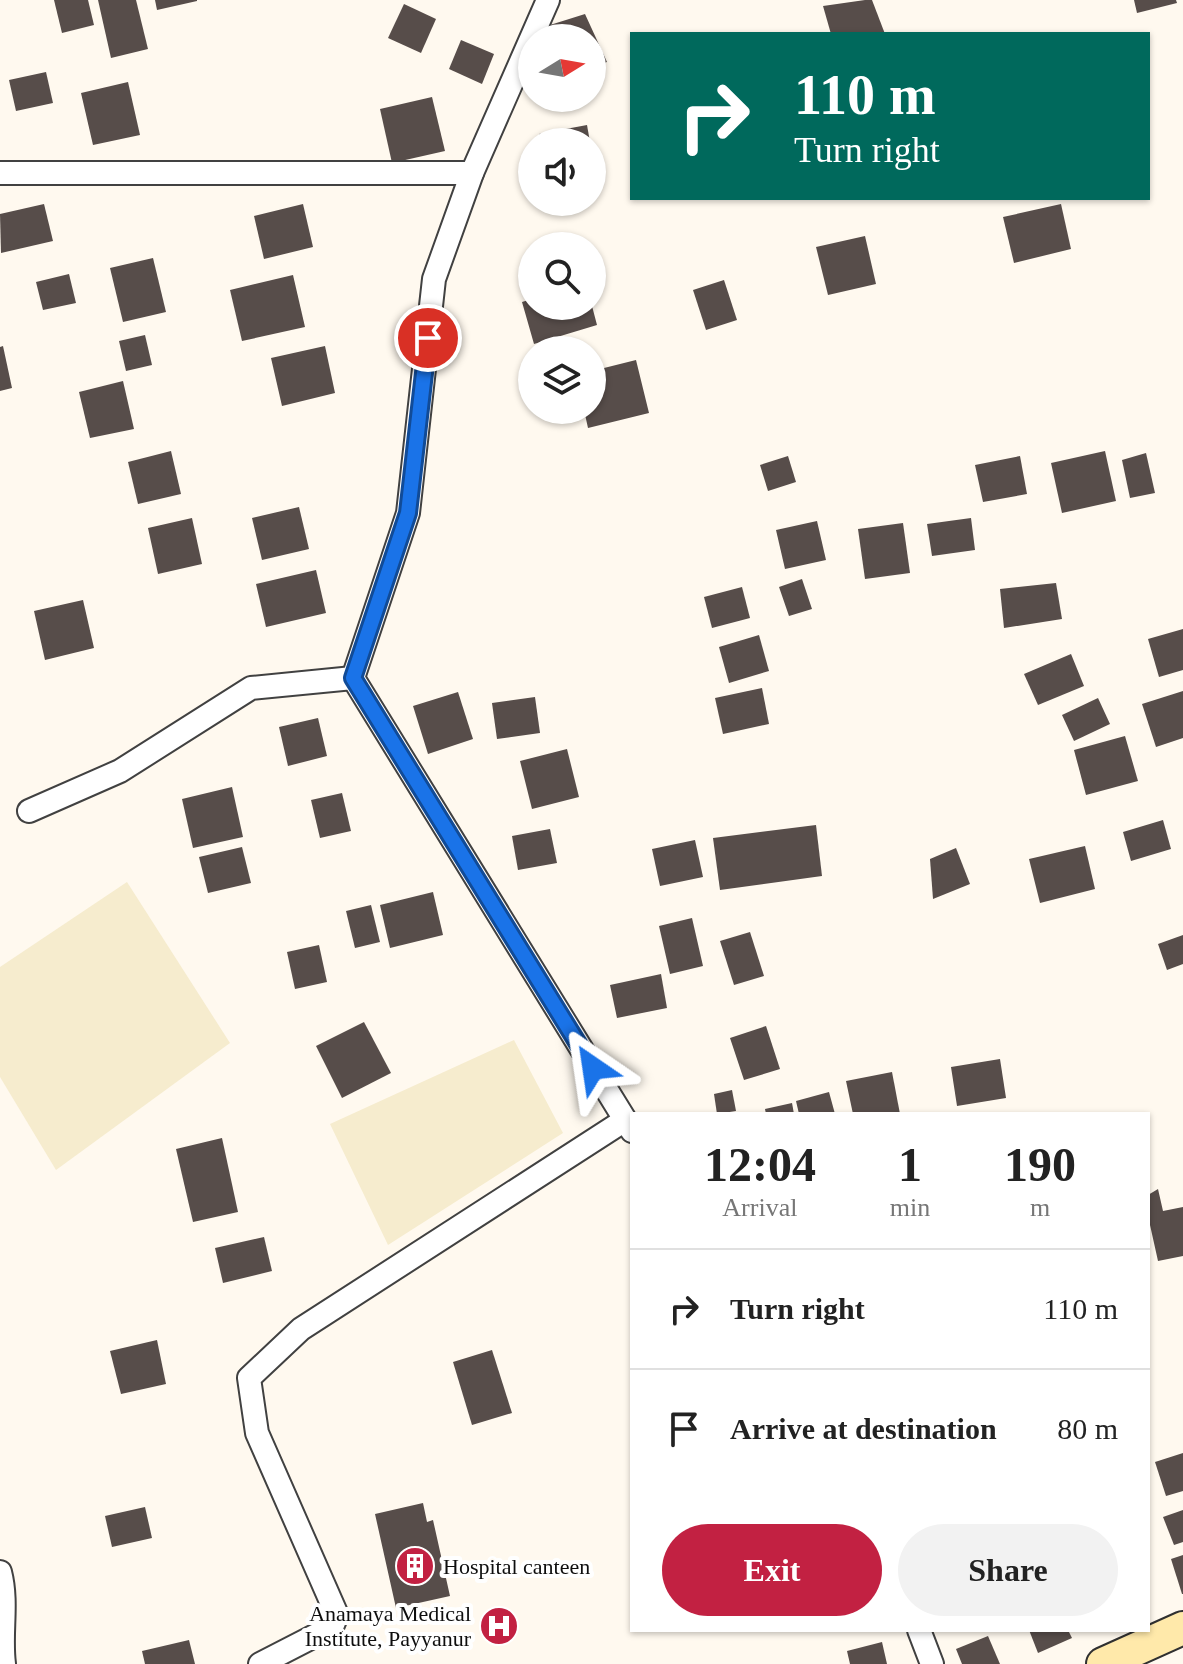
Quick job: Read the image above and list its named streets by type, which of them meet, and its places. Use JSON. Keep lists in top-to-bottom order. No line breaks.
{"places":{"building":["Hospital canteen"],"hospital":["Anamaya Medical Institute, Payyanur"]},"north":"right","page":{"turn":["110 m","Turn right"],"eta":["12:04","Arrival","1","min","190","m"],"list":[{"name":"Turn right","value":"110 m"},{"name":"Arrive at destination","value":"80 m"}],"buttons":["Exit","Share"]}}
